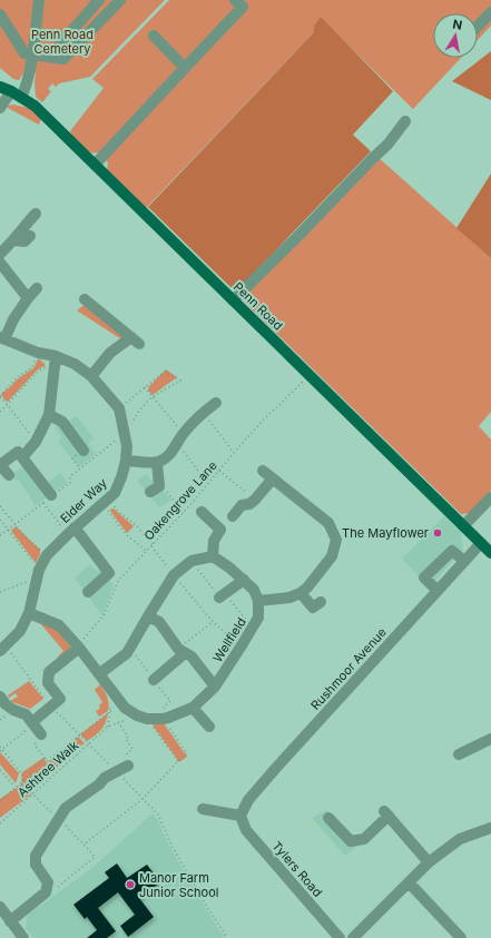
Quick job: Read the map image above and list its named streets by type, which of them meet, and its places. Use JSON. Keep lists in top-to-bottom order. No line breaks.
{"streets":{"main road":["Penn Road"],"street":["Elder Way","Wellfield","Rushmoor Avenue","Tylers Road"],"path":["Oakengrove Lane","Ashtree Walk"]},"crossings":[["Penn Road","Oakengrove Lane"],["Penn Road","Rushmoor Avenue"],["Wellfield","Ashtree Walk"],["Rushmoor Avenue","Tylers Road"]],"parks":["Penn Road Cemetery"],"places":["The Mayflower","Manor Farm Junior School"],"north":"top"}
